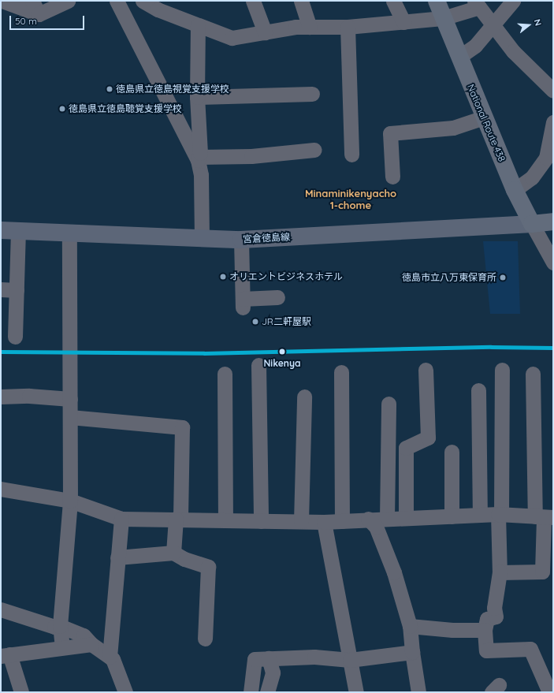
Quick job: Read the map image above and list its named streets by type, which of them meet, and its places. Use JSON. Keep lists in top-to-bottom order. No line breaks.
{"streets":{"highway":["National Route 438"],"main road":["宮倉徳島線"]},"crossings":[["National Route 438","宮倉徳島線"]],"districts":["Minaminikenyacho 1-chome"],"places":["徳島県立徳島視覚支援学校","徳島県立徳島聴覚支援学校","オリエントビジネスホテル","徳島市立八万東保育所","JR二軒屋駅","Nikenya"],"scale_bar":"50 m","north":"right"}
